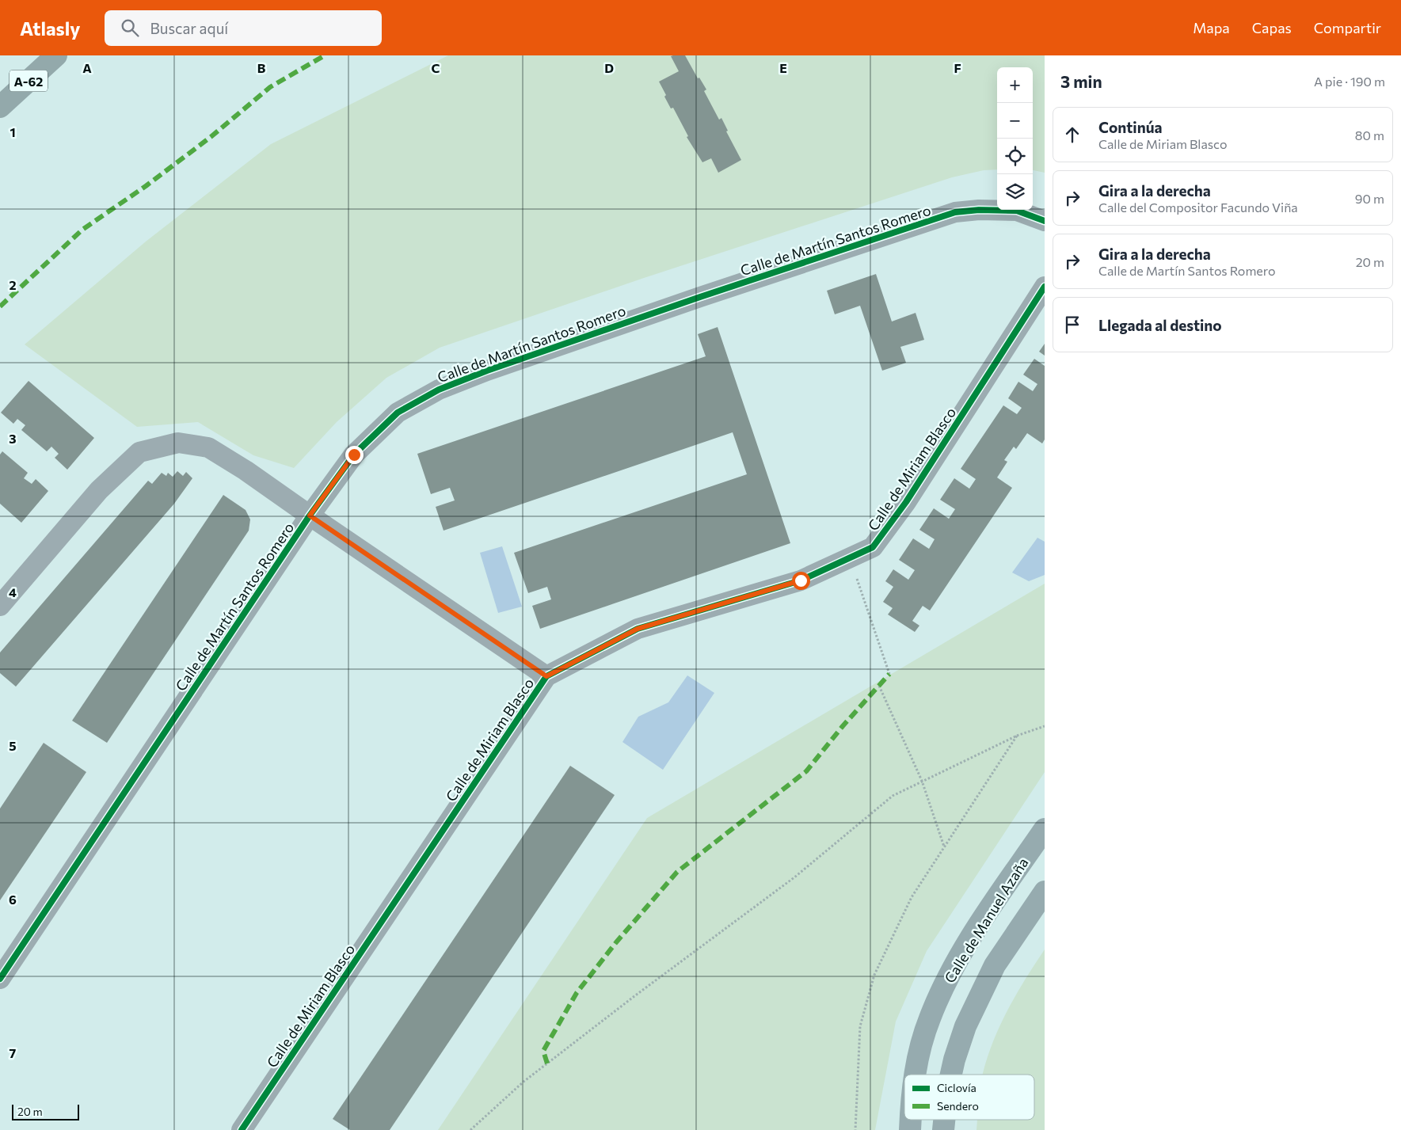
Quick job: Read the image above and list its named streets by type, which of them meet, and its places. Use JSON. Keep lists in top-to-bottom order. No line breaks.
{"streets":{"highway":["A-62"],"street":["Calle de Martín Santos Romero","Calle de Miriam Blasco","Calle de Manuel Azaña"]},"legend":["Ciclovía","Sendero"],"scale_bar":"20 m","page":{"header":"Atlasly","search":"Buscar aquí","nav":["Mapa","Capas","Compartir"],"heading":["3 min","A pie · 190 m"],"map_buttons":["+","−"],"list":[["Continúa","Calle de Miriam Blasco","80 m"],["Gira a la derecha","Calle del Compositor Facundo Viña","90 m"],["Gira a la derecha","Calle de Martín Santos Romero","20 m"],"Llegada al destino"],"scale":"20 m"},"grid":{"columns":["A","B","C","D","E","F"],"rows":["1","2","3","4","5","6","7"]}}
